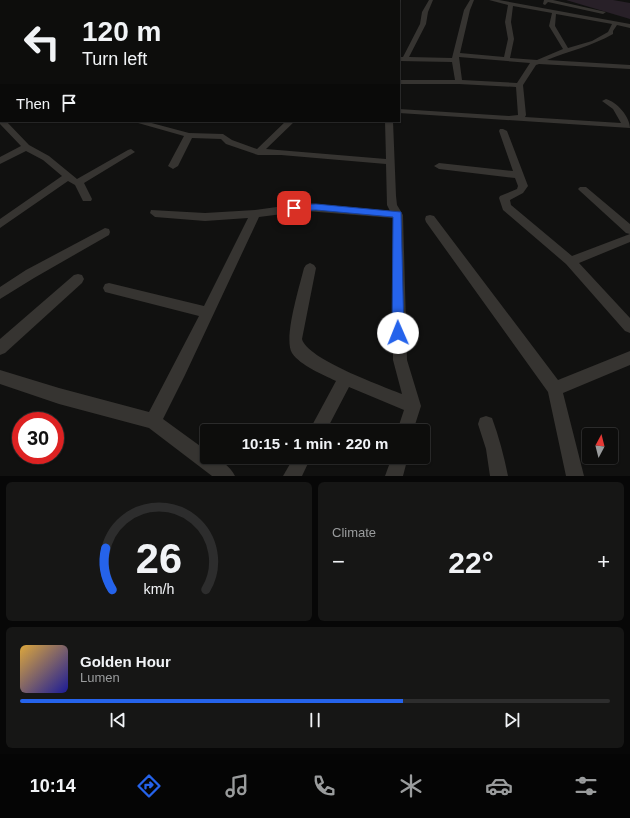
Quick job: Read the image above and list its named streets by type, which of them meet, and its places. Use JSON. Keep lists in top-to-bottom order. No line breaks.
{"north":"top","page":{"turn":["120 m","Turn left"],"then":"Then","limit":"30","trip":"10:15 · 1 min · 220 m","tile":"Climate","heat":["−","22°","+"],"song":["Golden Hour","Lumen"],"tabs":"10:14","gauge":["26","km/h"]}}
